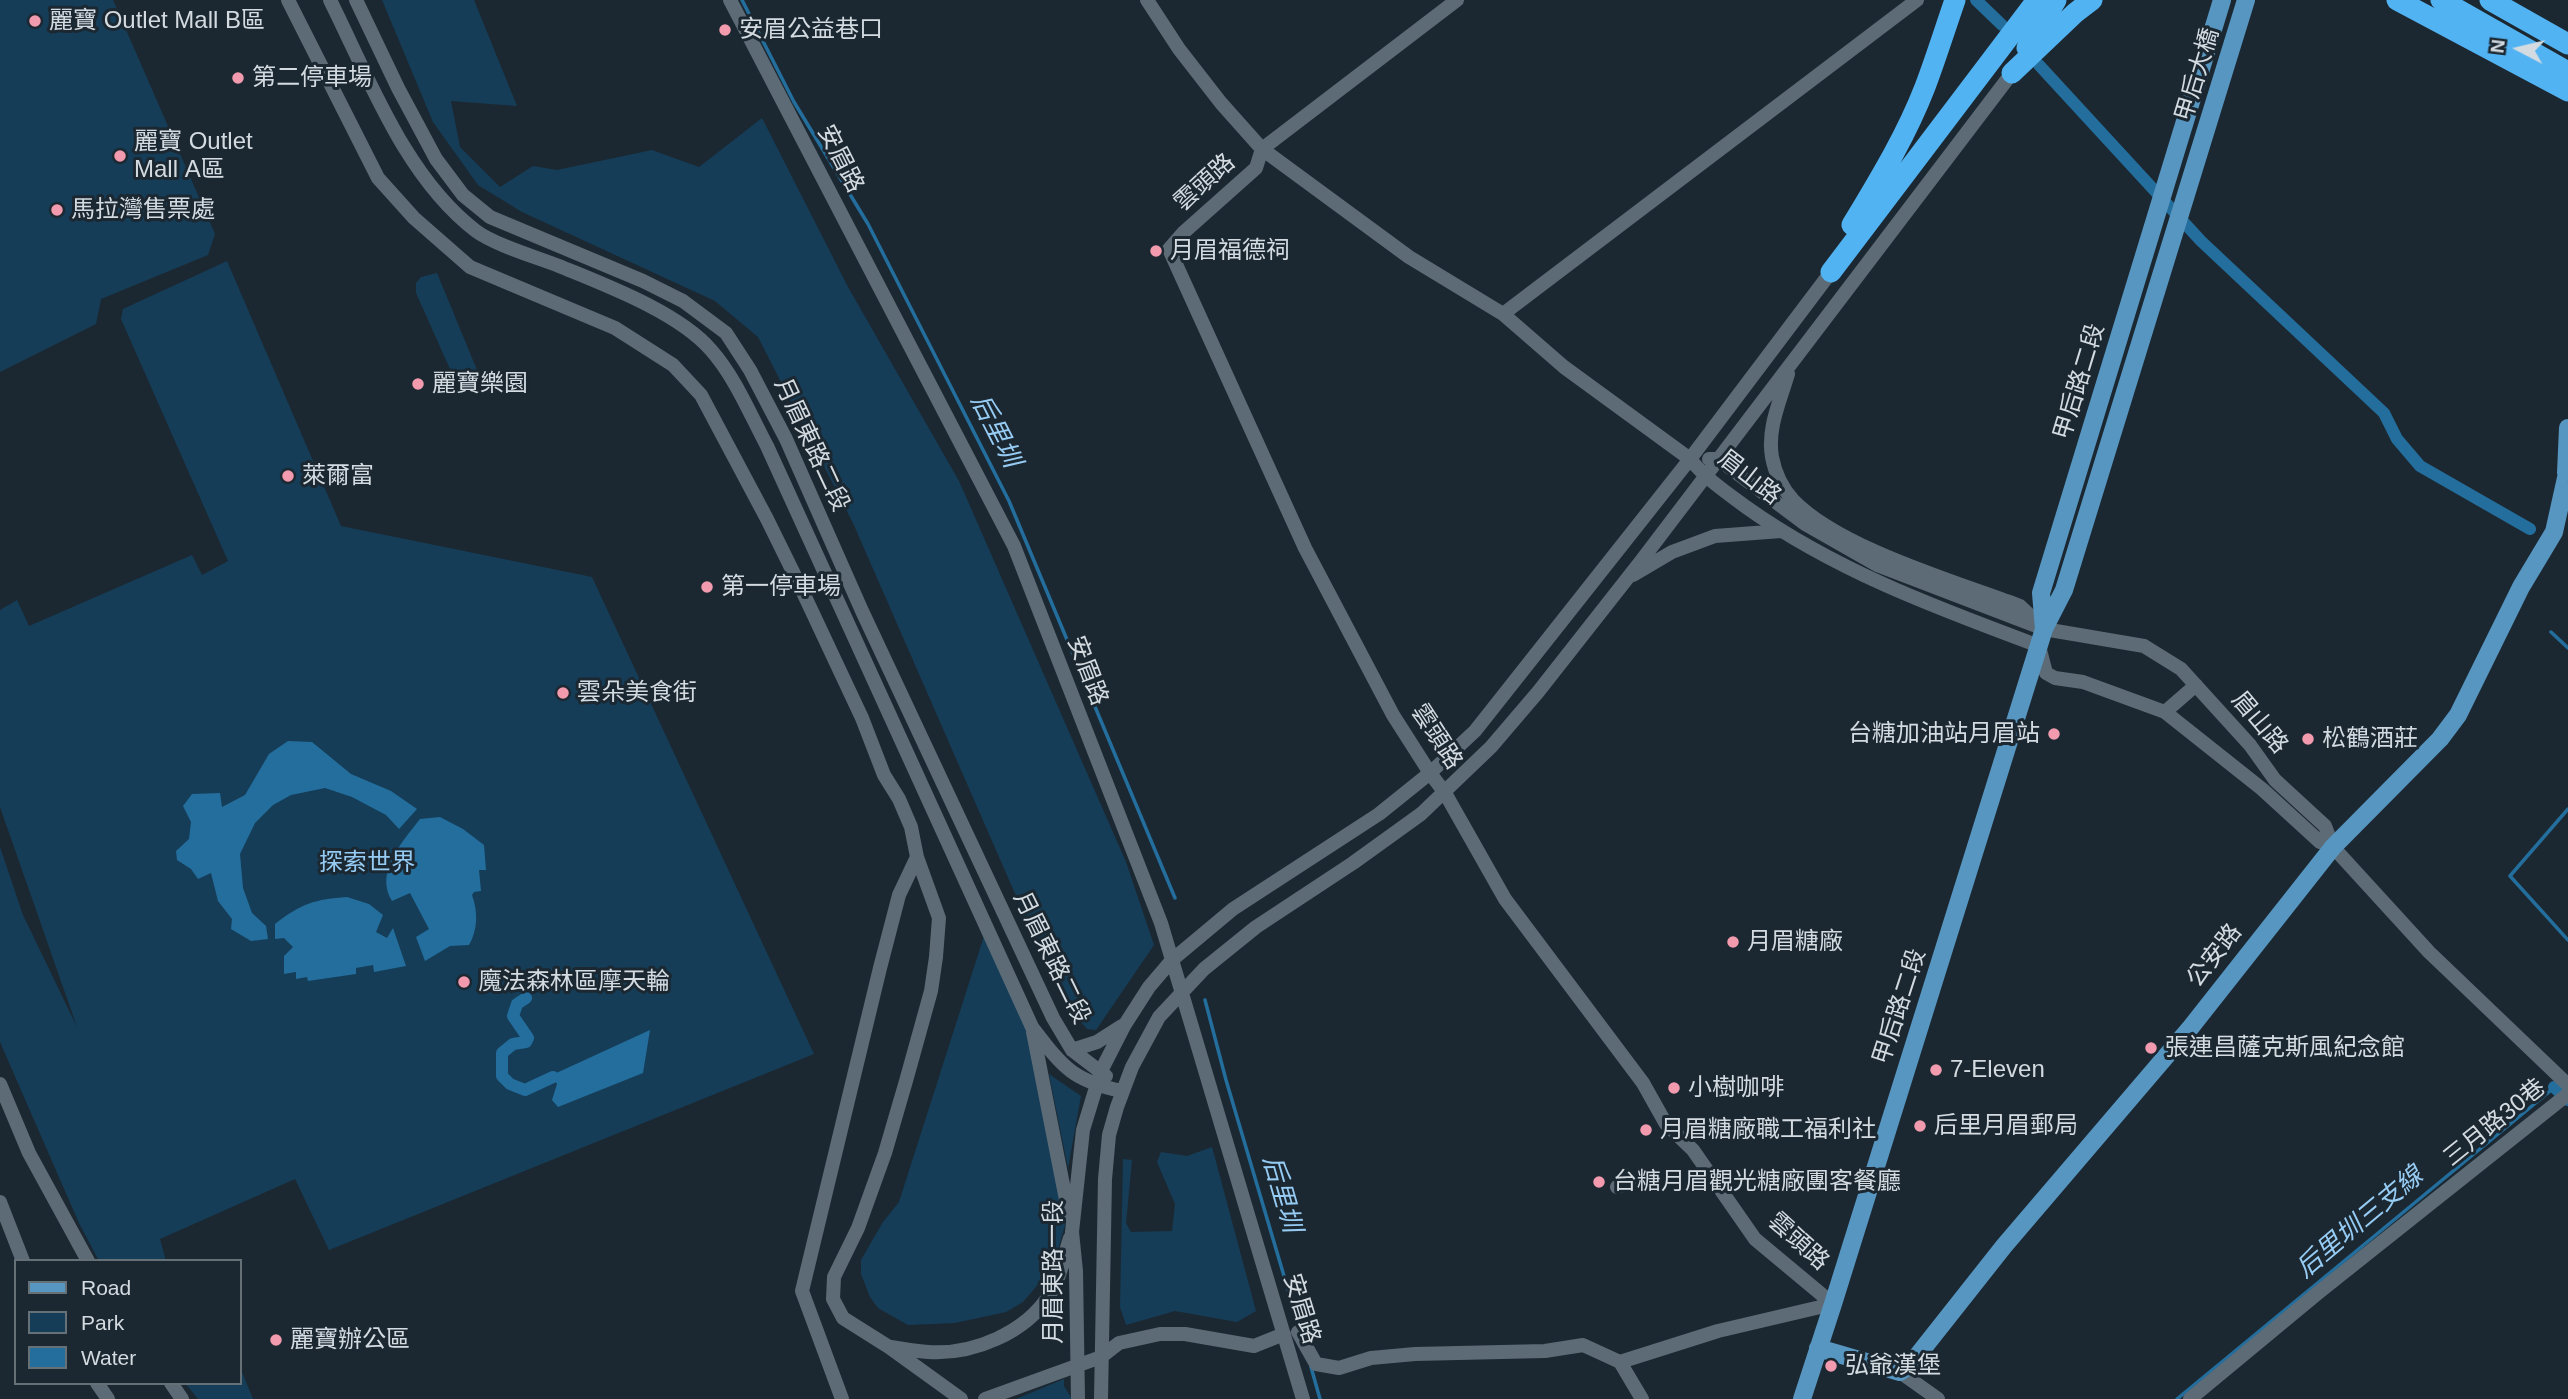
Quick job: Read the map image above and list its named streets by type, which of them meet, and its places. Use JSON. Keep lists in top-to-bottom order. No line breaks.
{"streets":{"main road":["甲后大橋","甲后路二段","公安路"],"street":["安眉路","雲頭路","月眉東路二段","眉山路","三月路30巷","月眉東路一段"]},"crossings":[["甲后大橋","甲后路二段"],["安眉路","月眉東路一段"],["雲頭路","甲后路二段"],["雲頭路","眉山路"],["雲頭路","月眉東路一段"],["甲后路二段","眉山路"],["月眉東路二段","月眉東路一段"],["眉山路","公安路"],["眉山路","月眉東路一段"]],"water":["后里圳","后里圳三支線"],"parks":["探索世界"],"places":["麗寶 Outlet Mall B區","安眉公益巷口","第二停車場","麗寶 Outlet Mall A區","馬拉灣售票處","月眉福德祠","麗寶樂園","萊爾富","第一停車場","雲朵美食街","台糖加油站月眉站","松鶴酒莊","月眉糖廠","魔法森林區摩天輪","張連昌薩克斯風紀念館","7-Eleven","小樹咖啡","后里月眉郵局","月眉糖廠職工福利社","台糖月眉觀光糖廠團客餐廳","麗寶辦公區","弘爺漢堡"],"legend":["Road","Park","Water"],"north":"left"}
